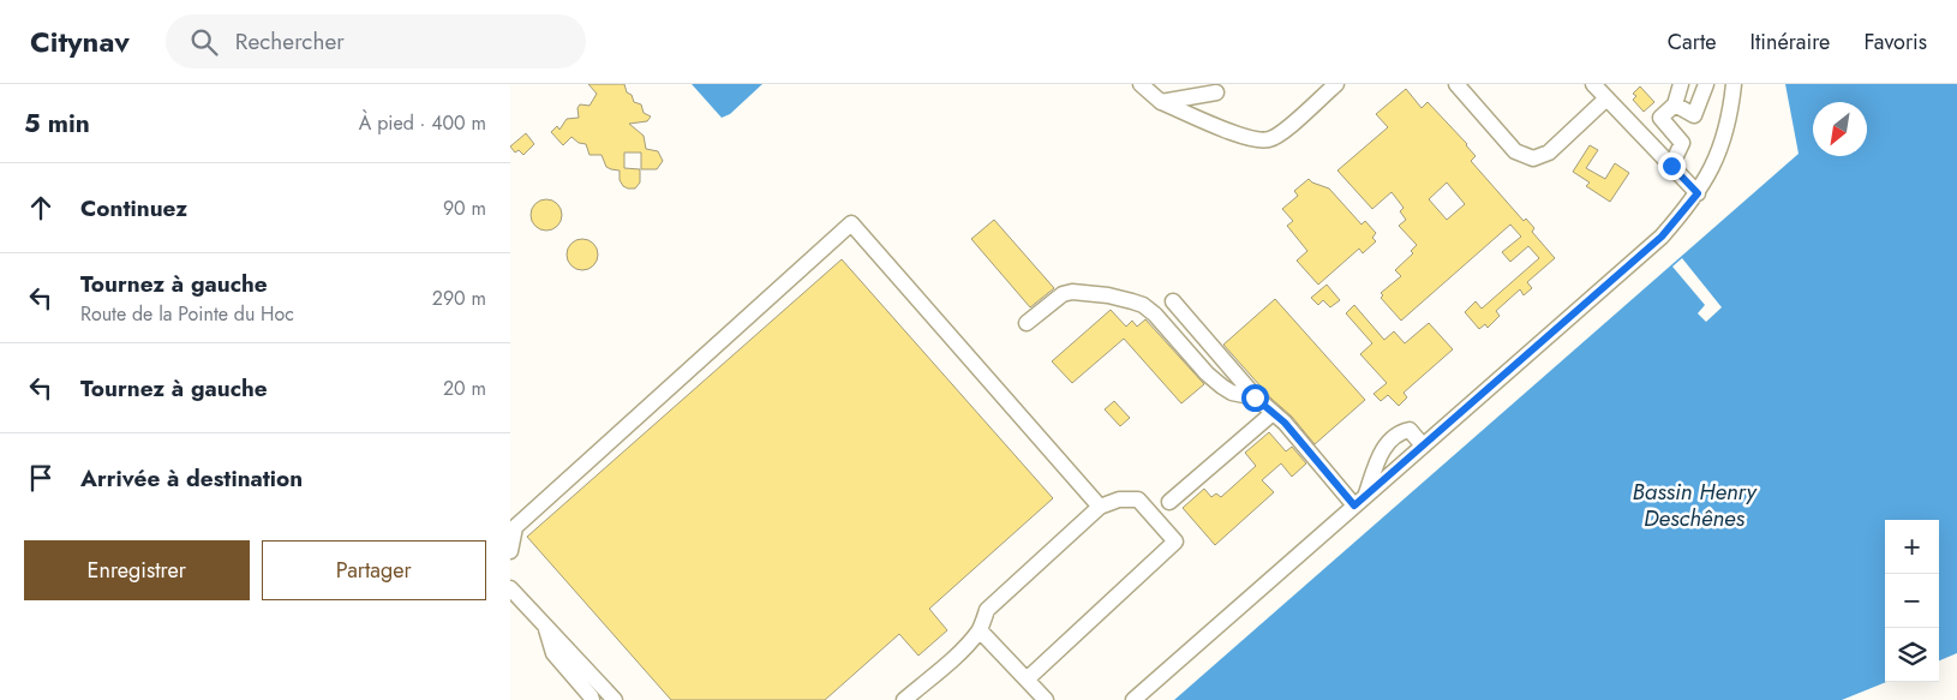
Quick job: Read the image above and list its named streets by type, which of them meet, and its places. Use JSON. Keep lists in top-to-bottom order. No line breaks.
{"water":["Bassin Henry Deschênes"],"north":"bottom left","page":{"header":"Citynav","search":"Rechercher","nav":["Carte","Itinéraire","Favoris"],"heading":["5 min","À pied · 400 m"],"list":[["Continuez","90 m"],["Tournez à gauche","Route de la Pointe du Hoc","290 m"],["Tournez à gauche","20 m"],"Arrivée à destination"],"map_buttons":["+","−"],"buttons":["Enregistrer","Partager"]}}
